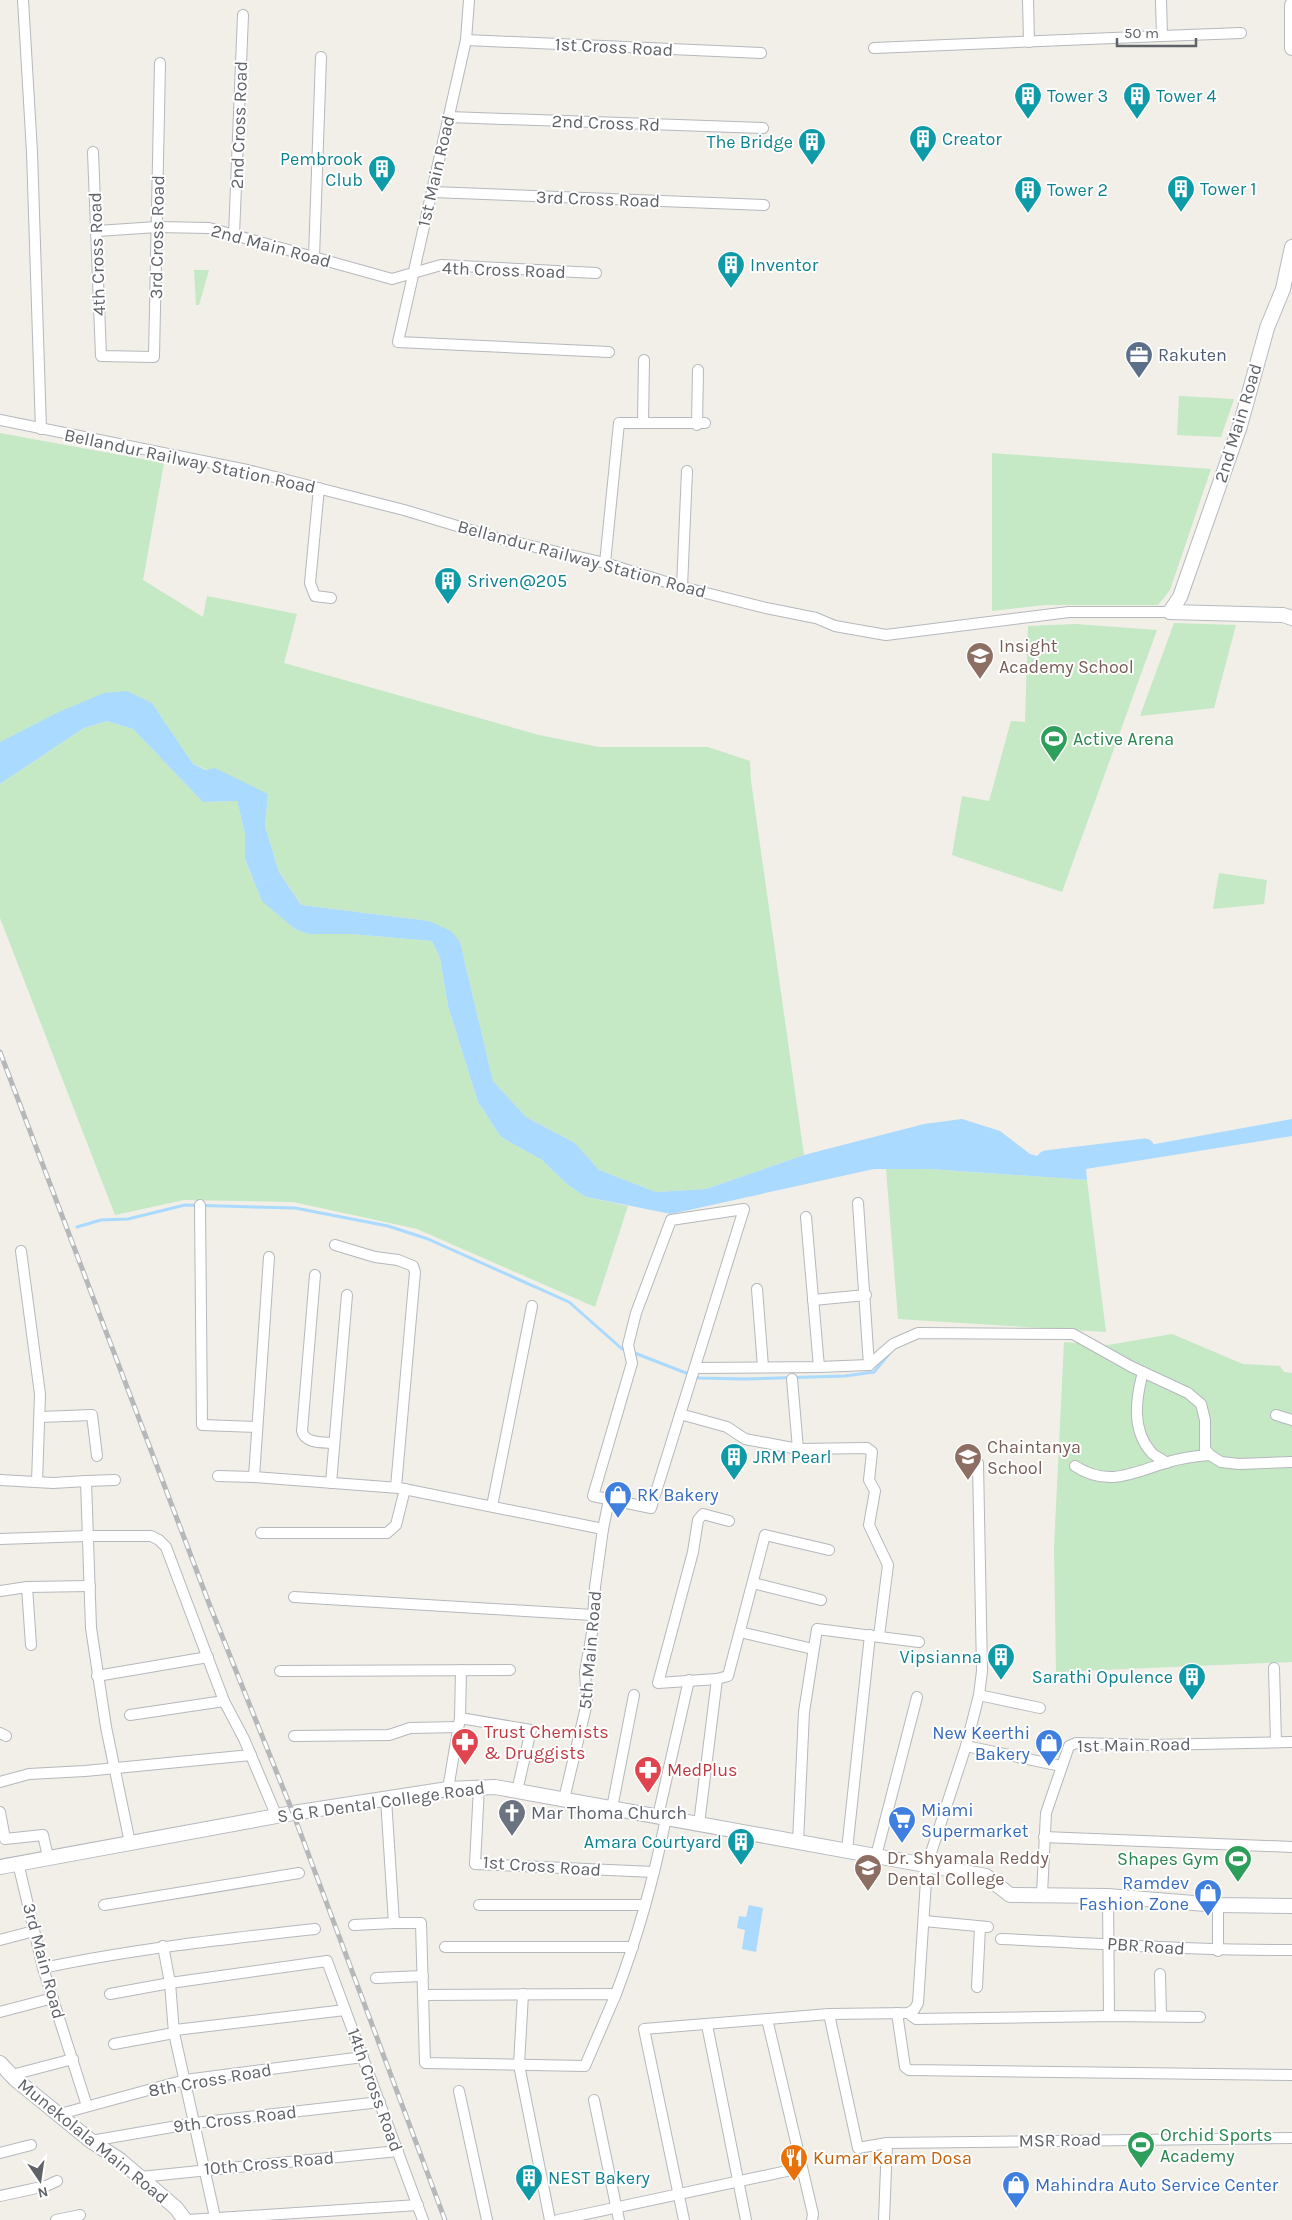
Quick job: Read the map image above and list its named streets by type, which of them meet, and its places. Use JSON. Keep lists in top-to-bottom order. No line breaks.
{"streets":{"street":["1st Cross Road","2nd Cross Rd","2nd Cross Road","1st Main Road","3rd Cross Road","2nd Main Road","4th Cross Road","Bellandur Railway Station Road","5th Main Road","S G R Dental College Road","PBR Road","3rd Main Road","8th Cross Road","14th Cross Road","9th Cross Road","MSR Road","Munekolala Main Road","10th Cross Road"]},"crossings":[["1st Cross Road","1st Main Road"],["1st Cross Road","S G R Dental College Road"],["2nd Cross Rd","1st Main Road"],["2nd Cross Road","2nd Main Road"],["1st Main Road","3rd Cross Road"],["1st Main Road","2nd Main Road"],["1st Main Road","4th Cross Road"],["1st Main Road","S G R Dental College Road"],["3rd Cross Road","2nd Main Road"],["3rd Cross Road","4th Cross Road"],["2nd Main Road","4th Cross Road"],["2nd Main Road","Bellandur Railway Station Road"],["5th Main Road","S G R Dental College Road"],["S G R Dental College Road","3rd Main Road"],["3rd Main Road","8th Cross Road"],["8th Cross Road","14th Cross Road"],["8th Cross Road","Munekolala Main Road"],["14th Cross Road","9th Cross Road"],["14th Cross Road","10th Cross Road"],["9th Cross Road","Munekolala Main Road"],["Munekolala Main Road","10th Cross Road"]],"places":{"building":["Tower 3","Tower 4","Creator","The Bridge","Pembrook Club","Tower 1","Tower 2","Inventor","Sriven@205","JRM Pearl","Vipsianna","Sarathi Opulence","Amara Courtyard","NEST Bakery"],"office":["Rakuten"],"school or university":["Insight Academy School","Chaintanya School","Dr. Shyamala Reddy Dental College"],"sports":["Active Arena","Shapes Gym","Orchid Sports Academy"],"shop":["RK Bakery","New Keerthi Bakery","Ramdev Fashion Zone","Mahindra Auto Service Center"],"pharmacy":["Trust Chemists & Druggists","MedPlus"],"church":["Mar Thoma Church"],"supermarket":["Miami Supermarket"],"restaurant":["Kumar Karam Dosa"]},"scale_bar":"50 m","north":"bottom"}
